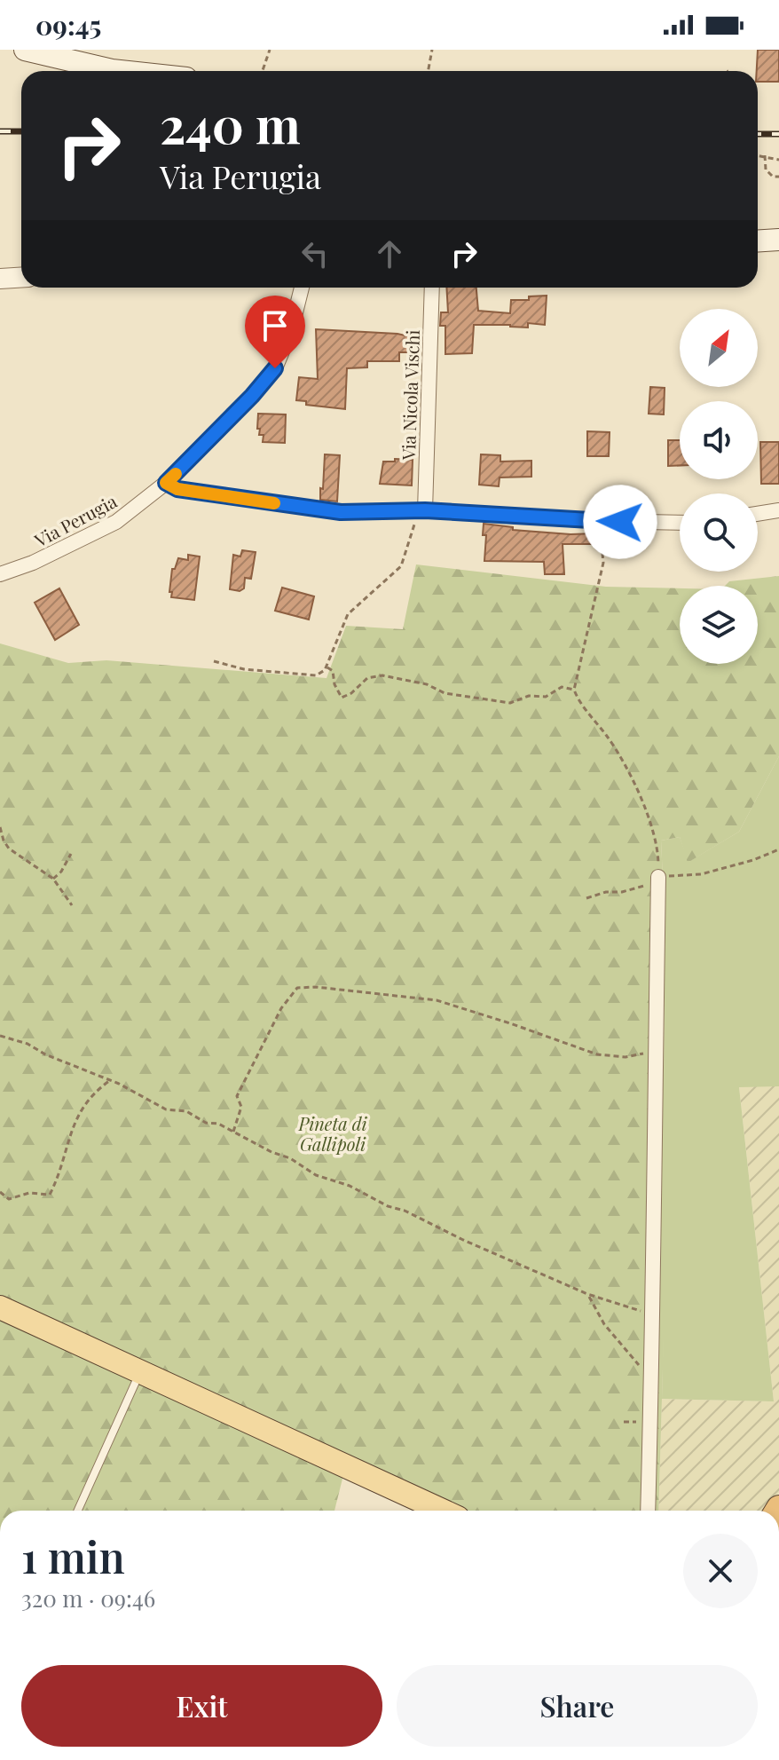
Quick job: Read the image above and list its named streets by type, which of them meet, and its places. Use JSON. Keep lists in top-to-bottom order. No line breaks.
{"streets":{"street":["Via Nicola Vischi","Via Perugia"]},"parks":["Pineta di Gallipoli"],"north":"top right","page":{"status":"09:45","turn":["240 m","Via Perugia"],"heading":["1 min","320 m · 09:46"],"buttons":["Exit","Share"]}}
